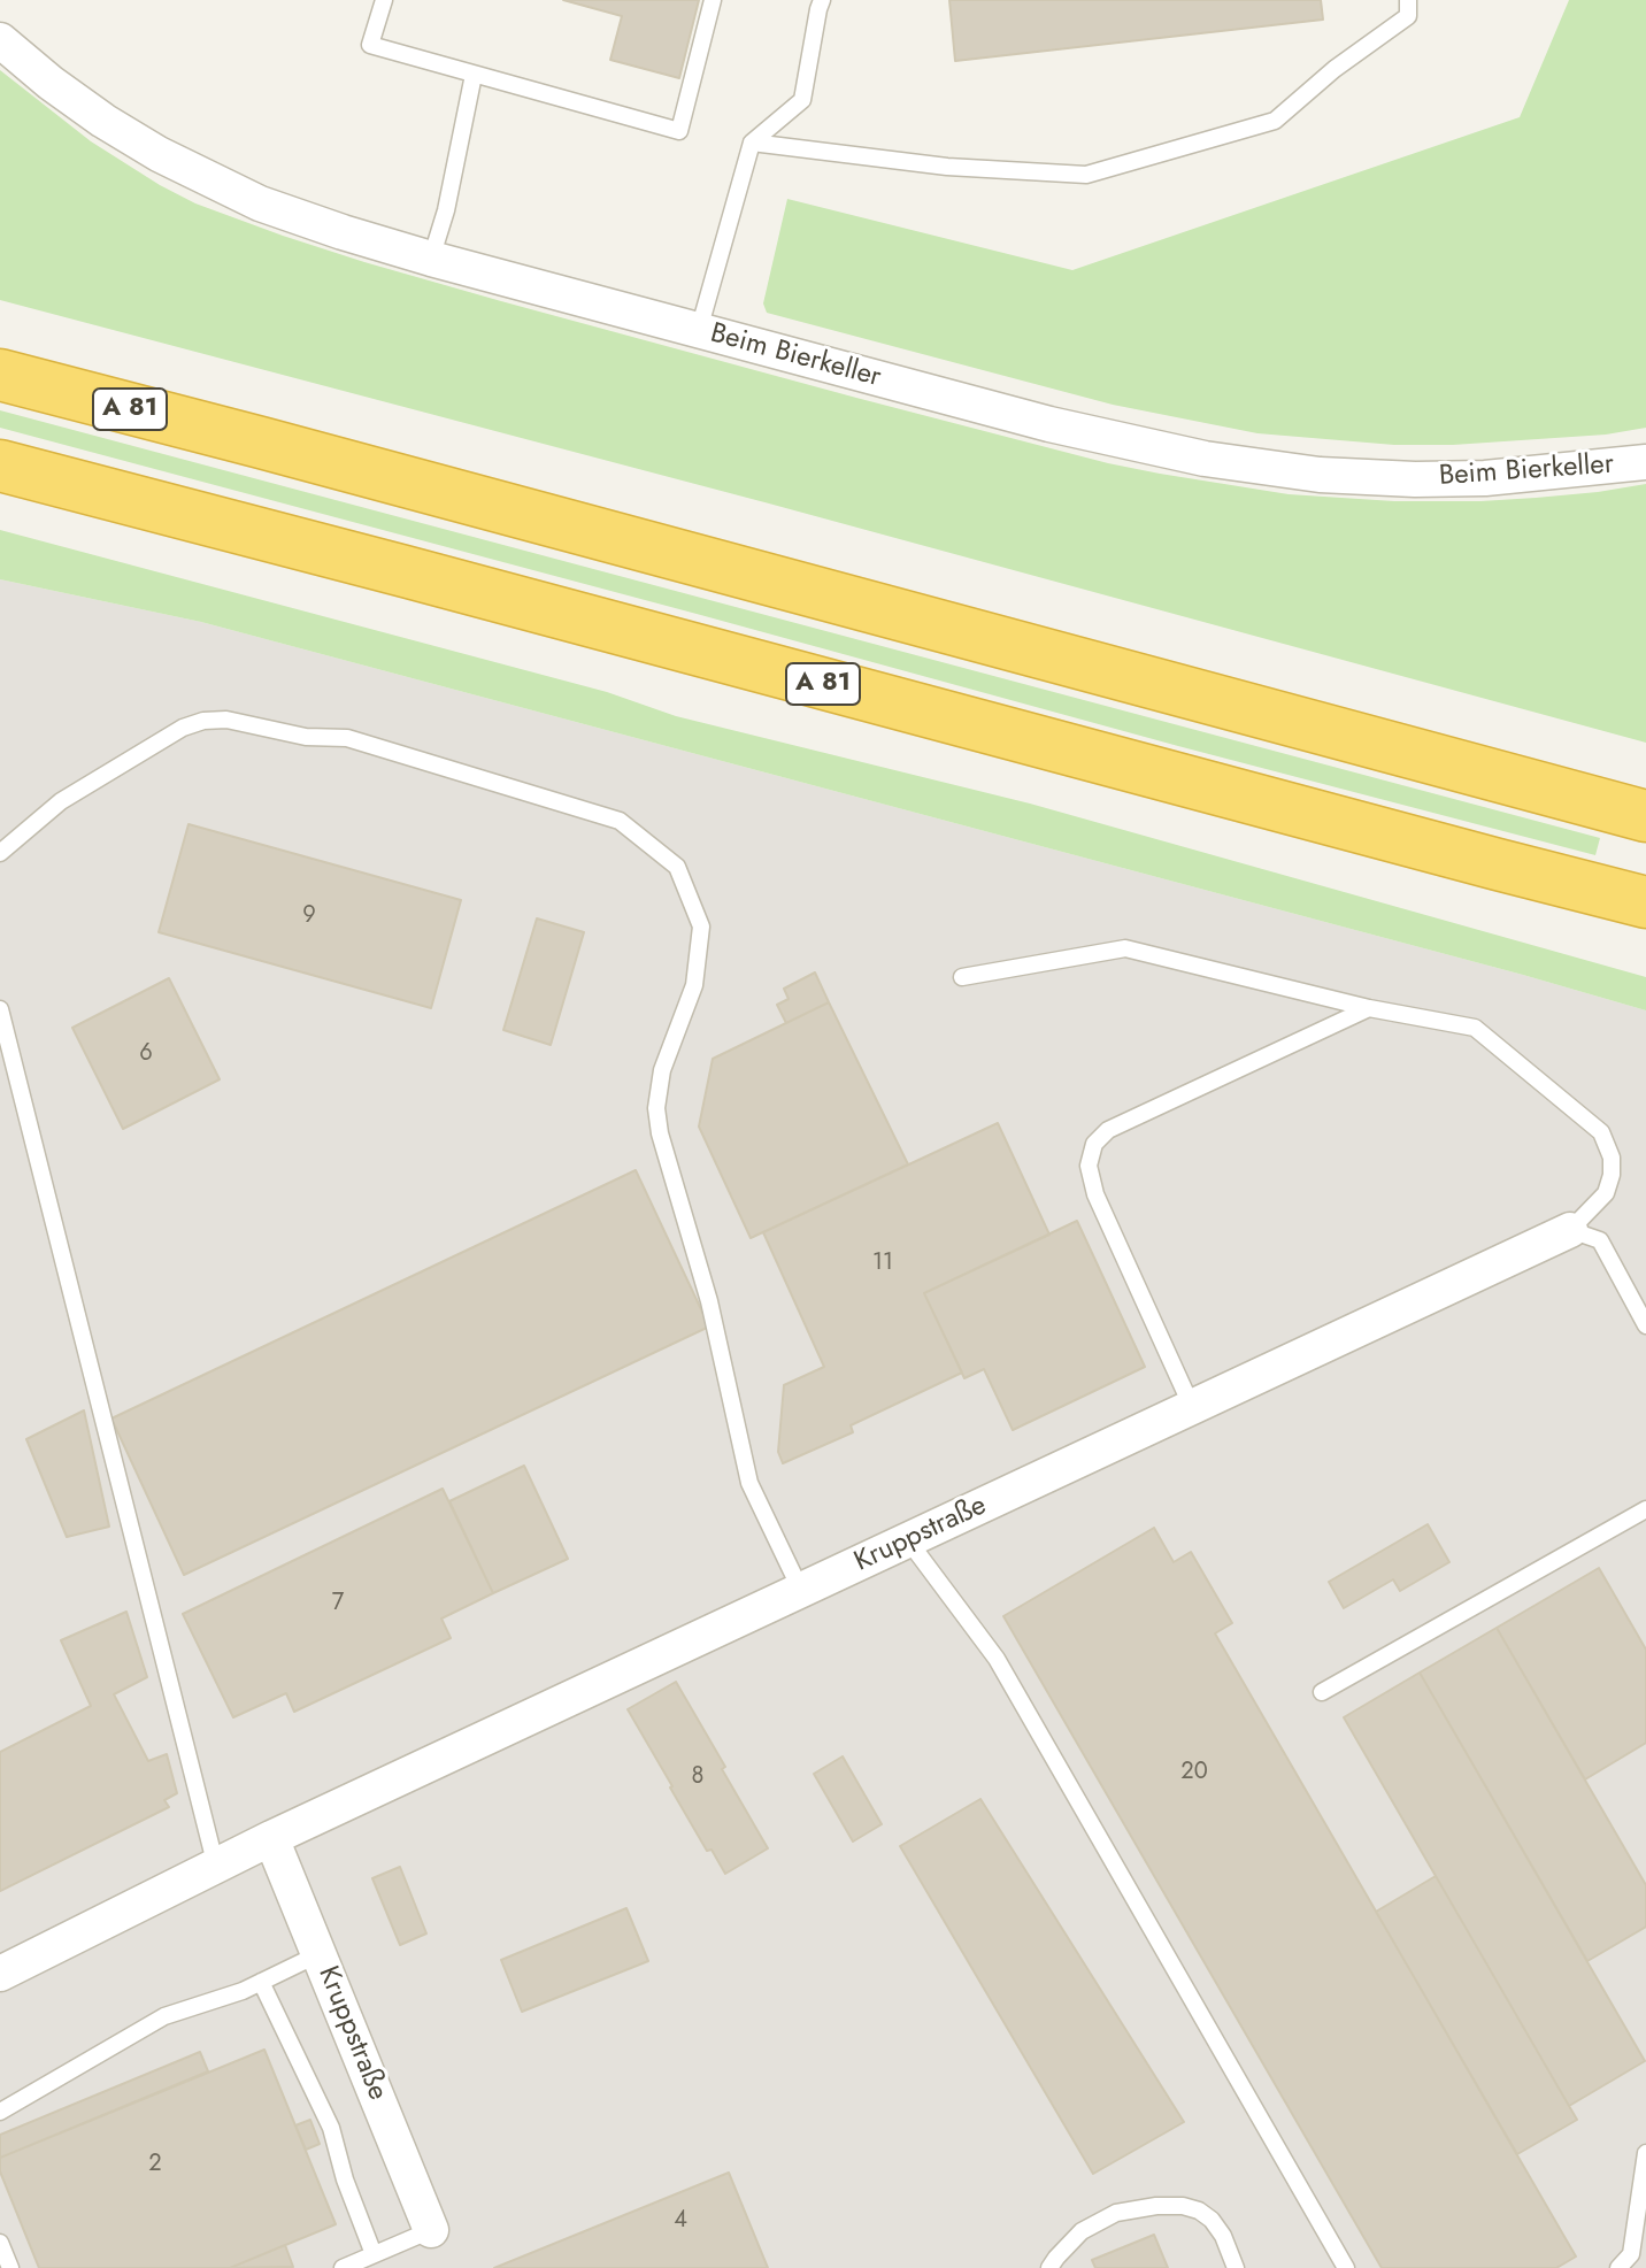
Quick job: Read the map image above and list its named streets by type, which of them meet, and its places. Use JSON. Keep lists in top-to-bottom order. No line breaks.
{"streets":{"highway":["A 81"],"street":["Beim Bierkeller","Kruppstraße"]},"house_numbers":["9","6","11","7","20","8","2","4"]}
